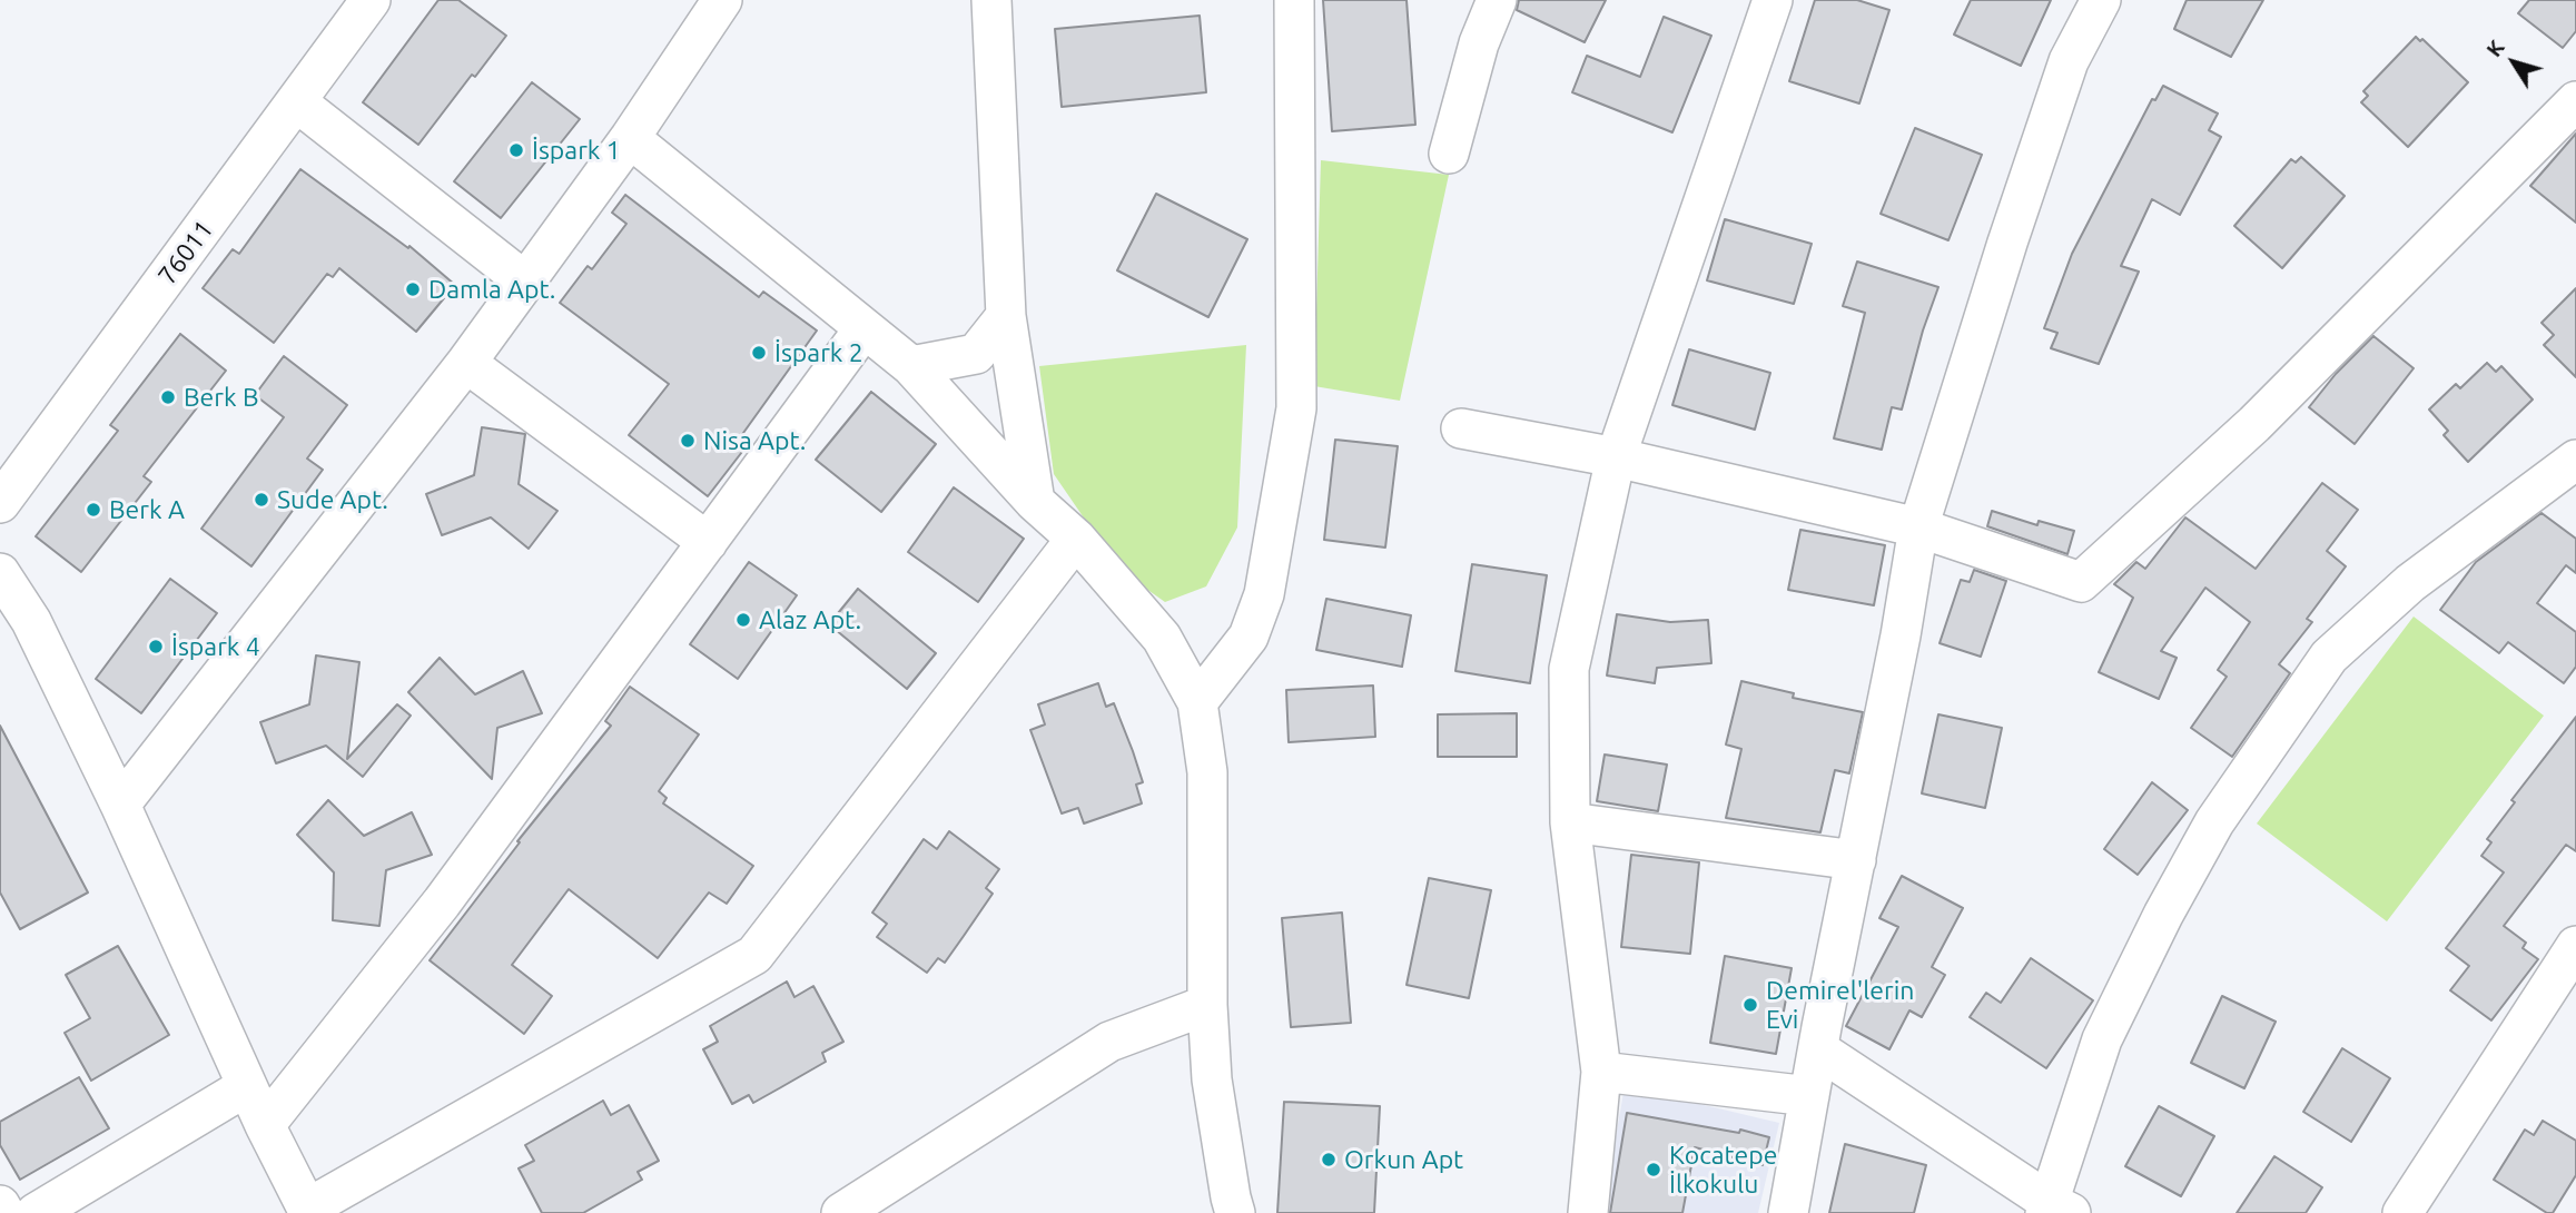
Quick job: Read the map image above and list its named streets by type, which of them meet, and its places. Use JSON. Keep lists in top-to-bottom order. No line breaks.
{"streets":{"street":["76011"]},"places":["İspark 1","Damla Apt.","İspark 2","Berk B","Nisa Apt.","Sude Apt.","Berk A","Alaz Apt.","İspark 4","Demirel'lerin Evi","Orkun Apt","Kocatepe İlkokulu"],"north":"top left"}
